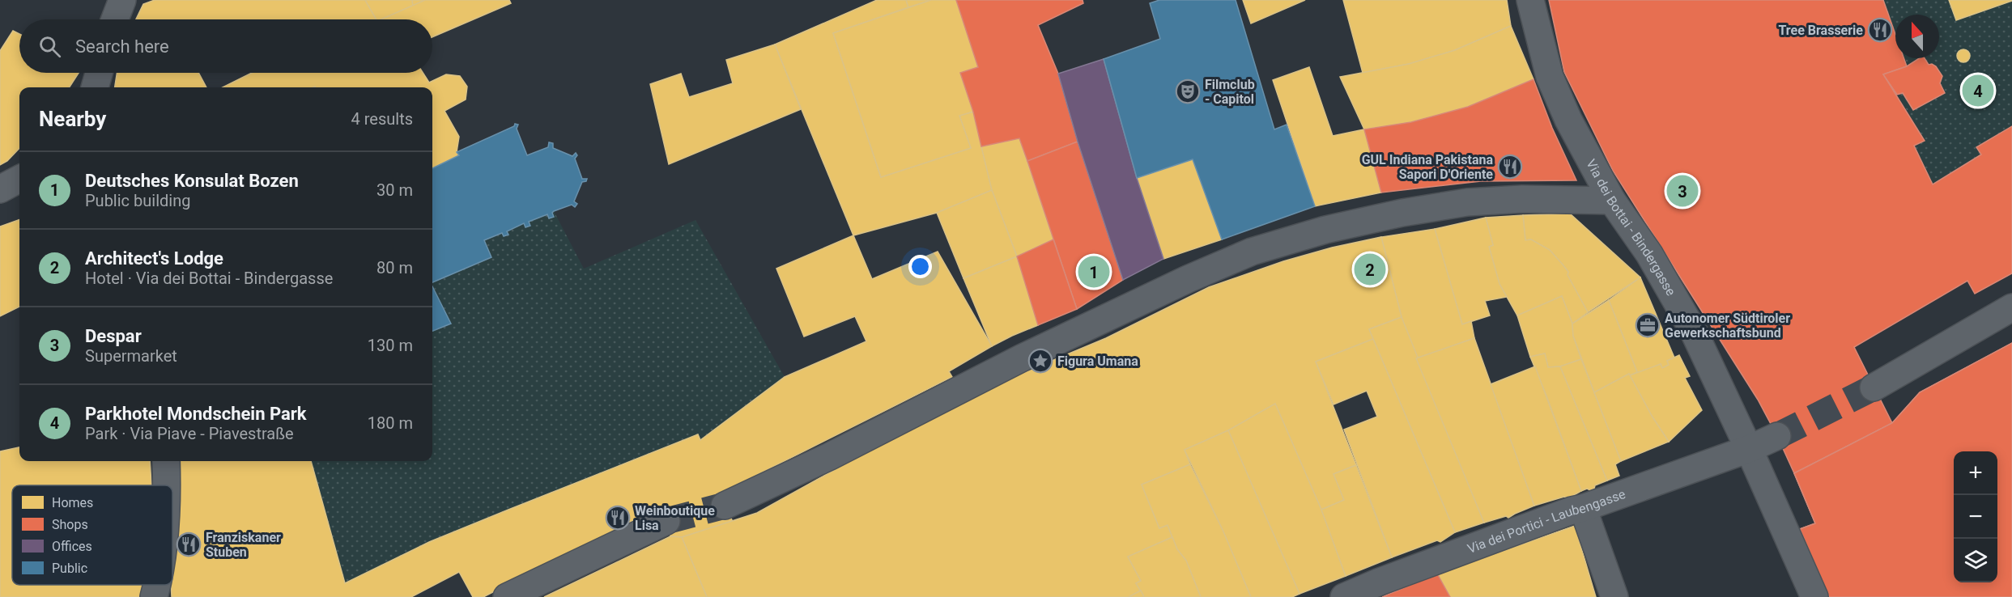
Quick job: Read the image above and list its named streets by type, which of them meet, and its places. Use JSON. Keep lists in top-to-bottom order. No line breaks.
{"streets":{"street":["Via dei Bottai - Bindergasse","Via dei Portici - Laubengasse"]},"crossings":[["Via dei Bottai - Bindergasse","Via dei Portici - Laubengasse"]],"places":{"restaurant":["Tree Brasserie","GUL Indiana Pakistana Sapori D'Oriente","Weinboutique Lisa","Franziskaner Stuben"],"theatre":["Filmclub - Capitol"],"office":["Autonomer Südtiroler Gewerkschaftsbund"],"place":["Figura Umana"]},"legend":["Homes","Shops","Offices","Public"],"north":"top","page":{"search":"Search here","pins":["4","3","2","1"],"heading":["Nearby","4 results"],"list":[{"mark":"1","name":"Deutsches Konsulat Bozen","note":"Public building","value":"30 m"},{"mark":"2","name":"Architect's Lodge","note":"Hotel · Via dei Bottai - Bindergasse","value":"80 m"},{"mark":"3","name":"Despar","note":"Supermarket","value":"130 m"},{"mark":"4","name":"Parkhotel Mondschein Park","note":"Park · Via Piave - Piavestraße","value":"180 m"}],"map_buttons":["+","−"]}}
